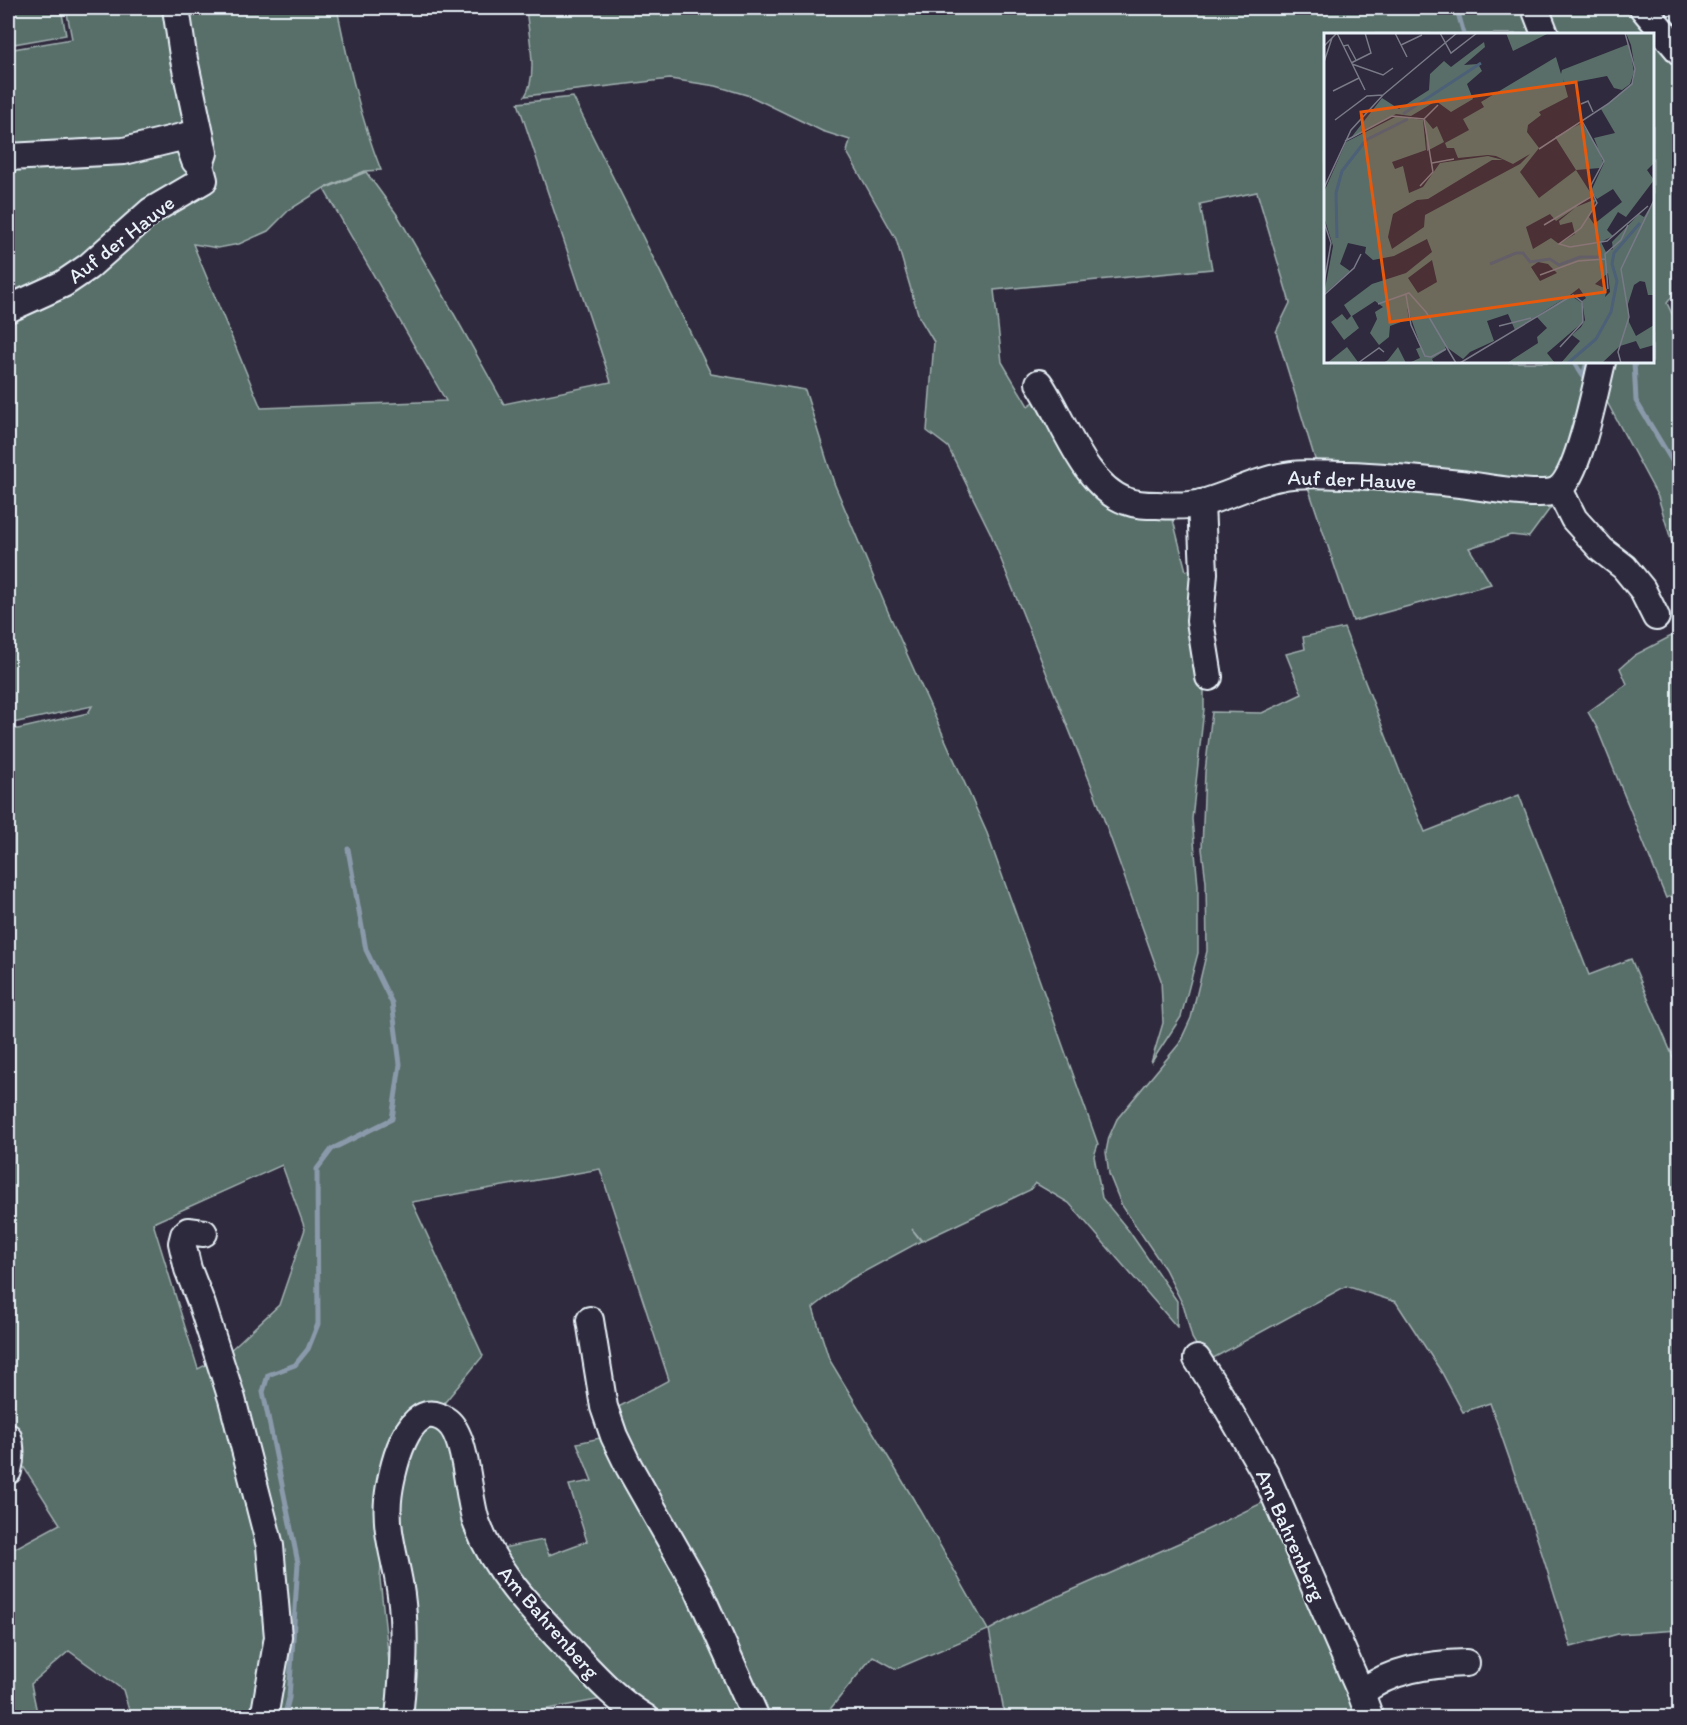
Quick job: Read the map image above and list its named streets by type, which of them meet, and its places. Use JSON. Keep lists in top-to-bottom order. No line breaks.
{"streets":{"street":["Auf der Hauve","Am Bahrenberg"]}}
